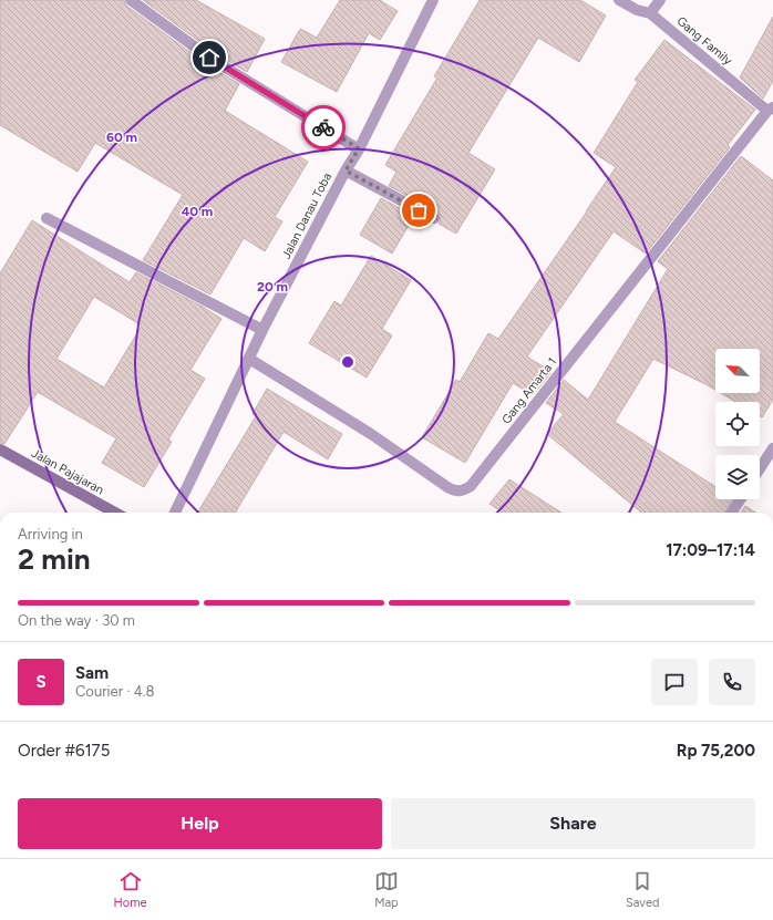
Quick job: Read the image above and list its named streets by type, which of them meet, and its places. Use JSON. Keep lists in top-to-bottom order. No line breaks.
{"streets":{"main road":["Jalan Pajajaran"],"street":["Gang Family","Jalan Danau Toba","Gang Amarta 1"]},"crossings":[["Gang Family","Gang Amarta 1"],["Jalan Danau Toba","Gang Amarta 1"]],"north":"top left","page":{"heading":["2 min","Arriving in","17:09–17:14"],"panel":["Sam","Courier · 4.8","Order #6175","Rp 75,200"],"bar":"On the way · 30 m","round":"S","buttons":["Help","Share"],"tabs":["Home","Map","Saved"]},"rings":["60 m","40 m","20 m"]}
